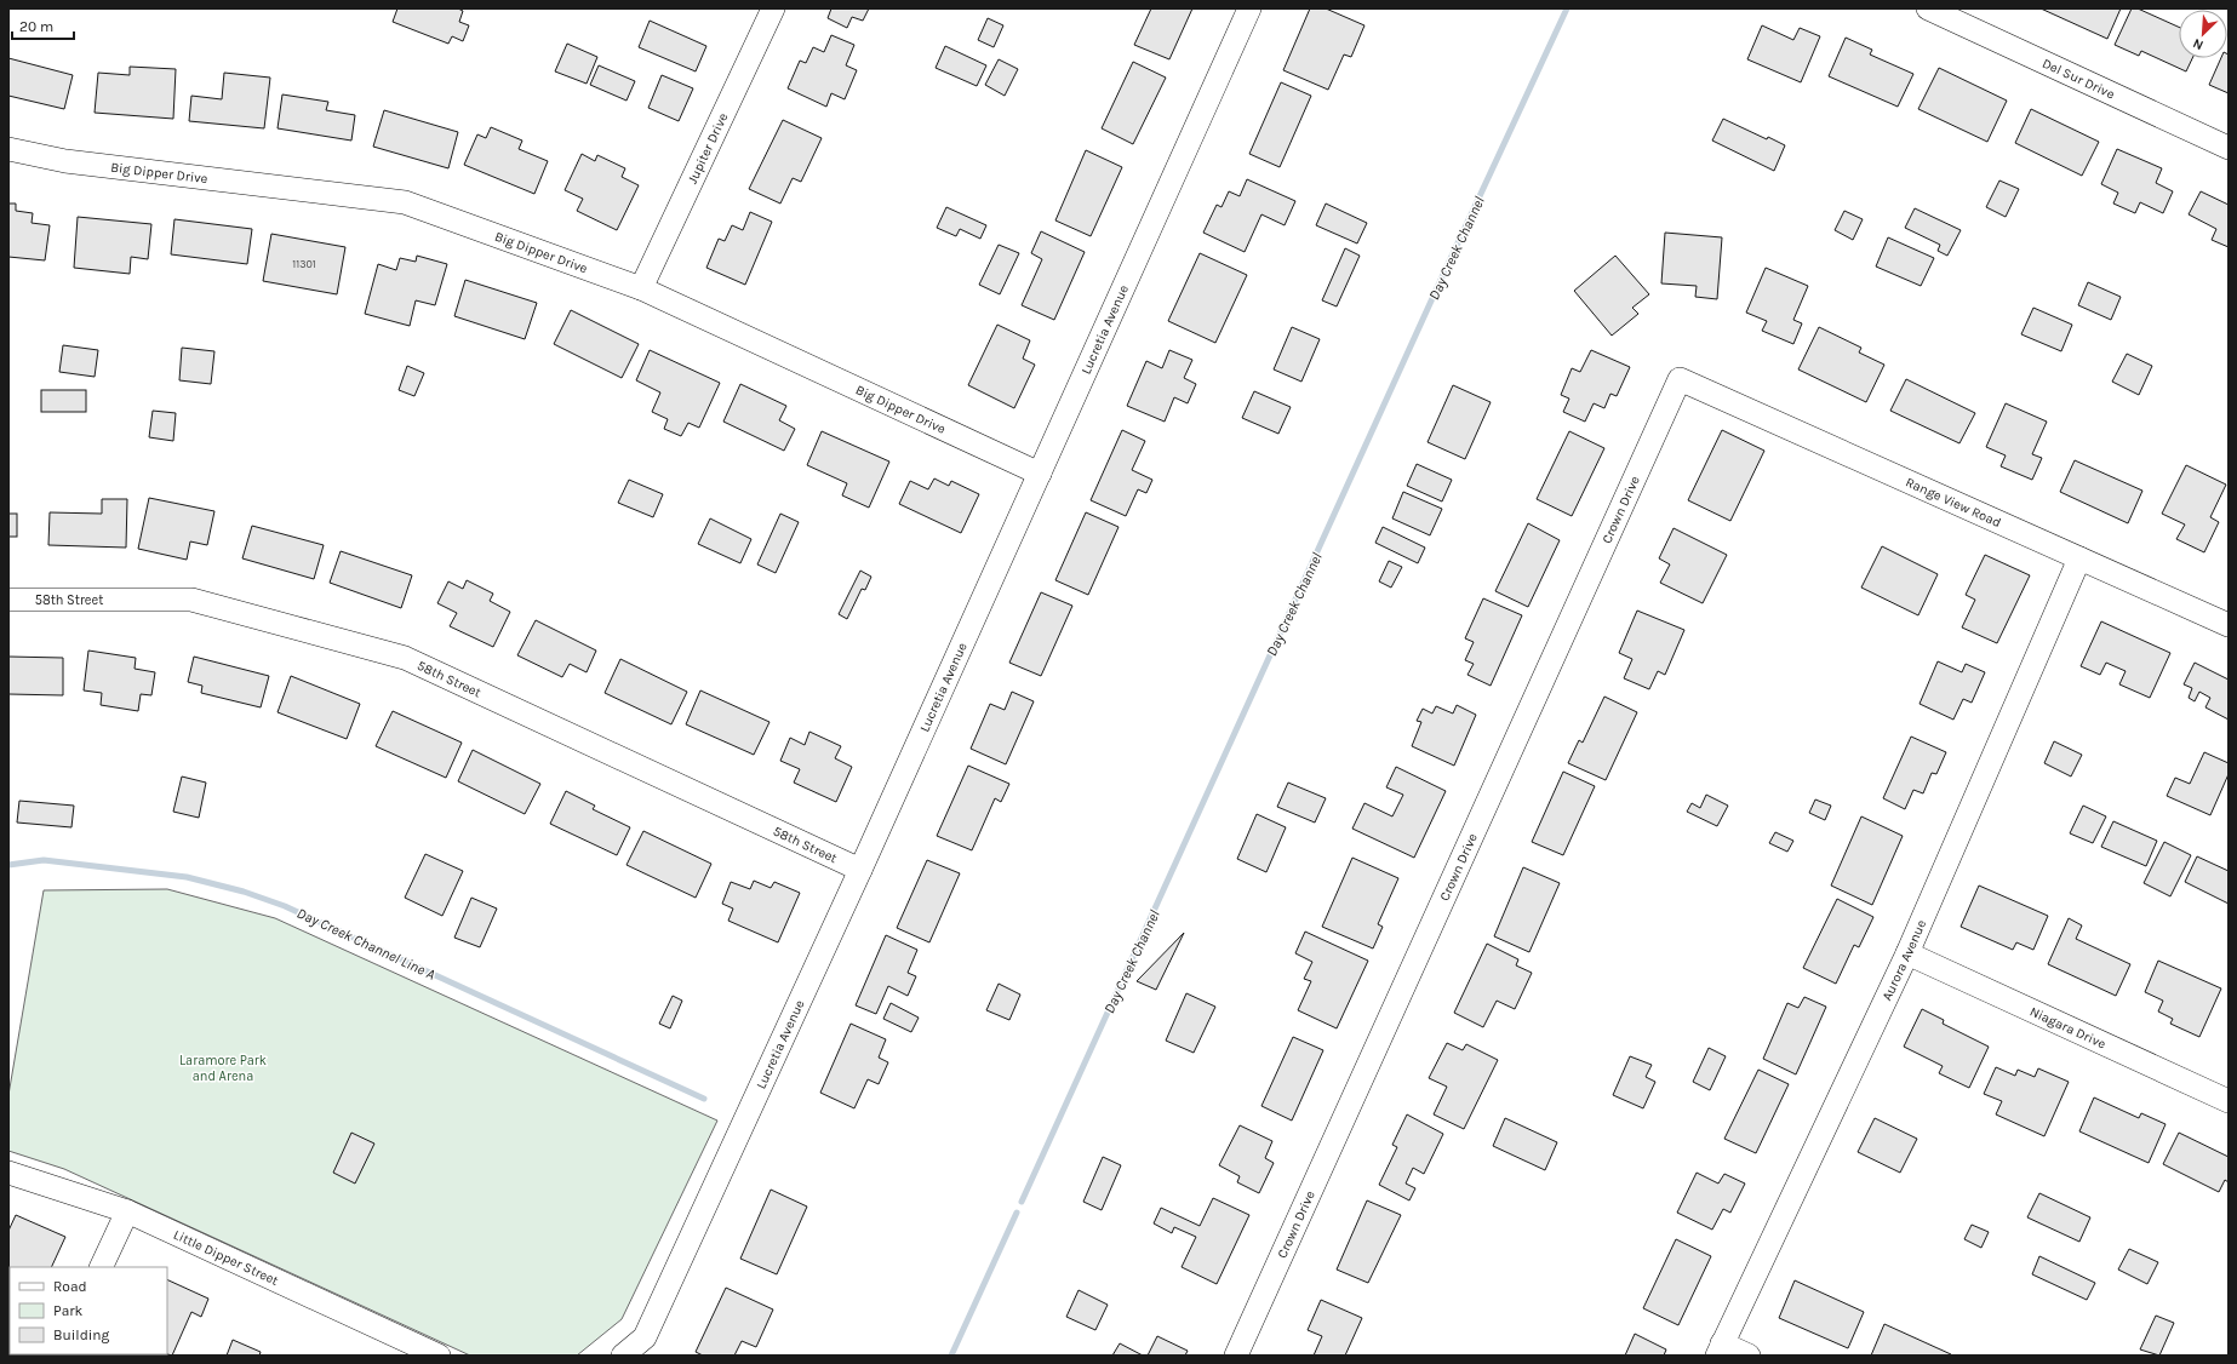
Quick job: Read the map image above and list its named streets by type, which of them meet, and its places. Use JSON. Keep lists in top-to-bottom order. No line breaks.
{"streets":{"street":["Del Sur Drive","Jupiter Drive","Big Dipper Drive","Lucretia Avenue","Range View Road","Crown Drive","58th Street","Aurora Avenue","Niagara Drive","Little Dipper Street"]},"crossings":[["Jupiter Drive","Big Dipper Drive"],["Big Dipper Drive","Lucretia Avenue"],["Lucretia Avenue","58th Street"],["Range View Road","Crown Drive"],["Range View Road","Aurora Avenue"],["Aurora Avenue","Niagara Drive"]],"water":["Day Creek Channel","Day Creek Channel Line A"],"parks":["Laramore Park and Arena"],"house_numbers":["11301"],"legend":["Road","Park","Building"],"scale_bar":"20 m","north":"bottom left"}
